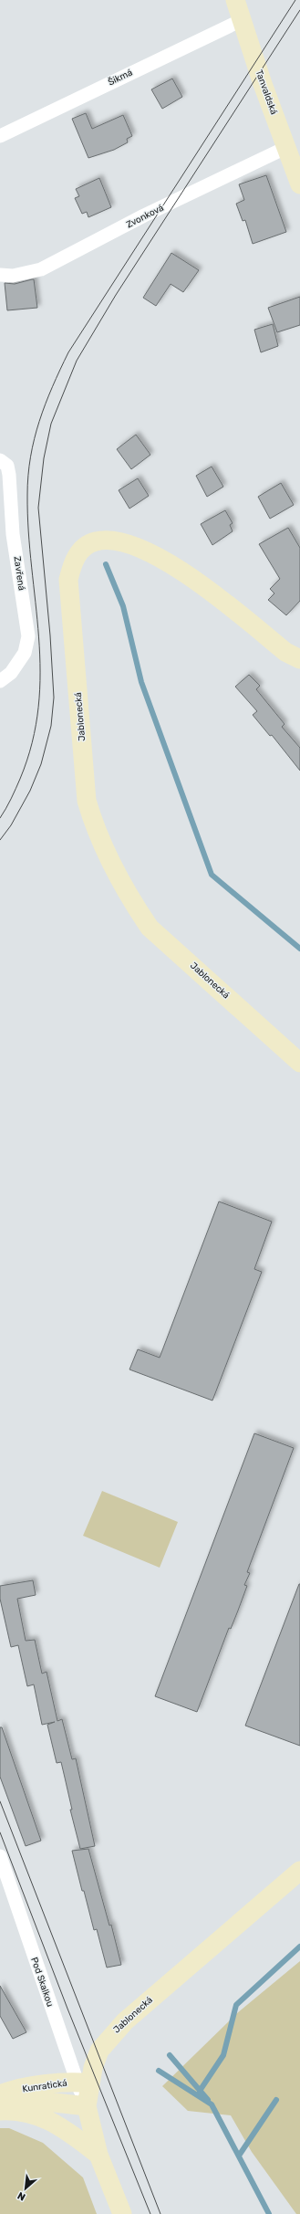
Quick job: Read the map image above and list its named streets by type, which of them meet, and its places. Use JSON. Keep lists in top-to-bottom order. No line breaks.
{"streets":{"main road":["Tanvaldská","Jablonecká","Kunratická"],"street":["Šikmá","Zvonková","Zavřená","Pod Skalkou"]},"crossings":[["Šikmá","Tanvaldská"],["Tanvaldská","Zvonková"],["Jablonecká","Pod Skalkou"],["Jablonecká","Kunratická"],["Pod Skalkou","Kunratická"]],"north":"bottom left"}
